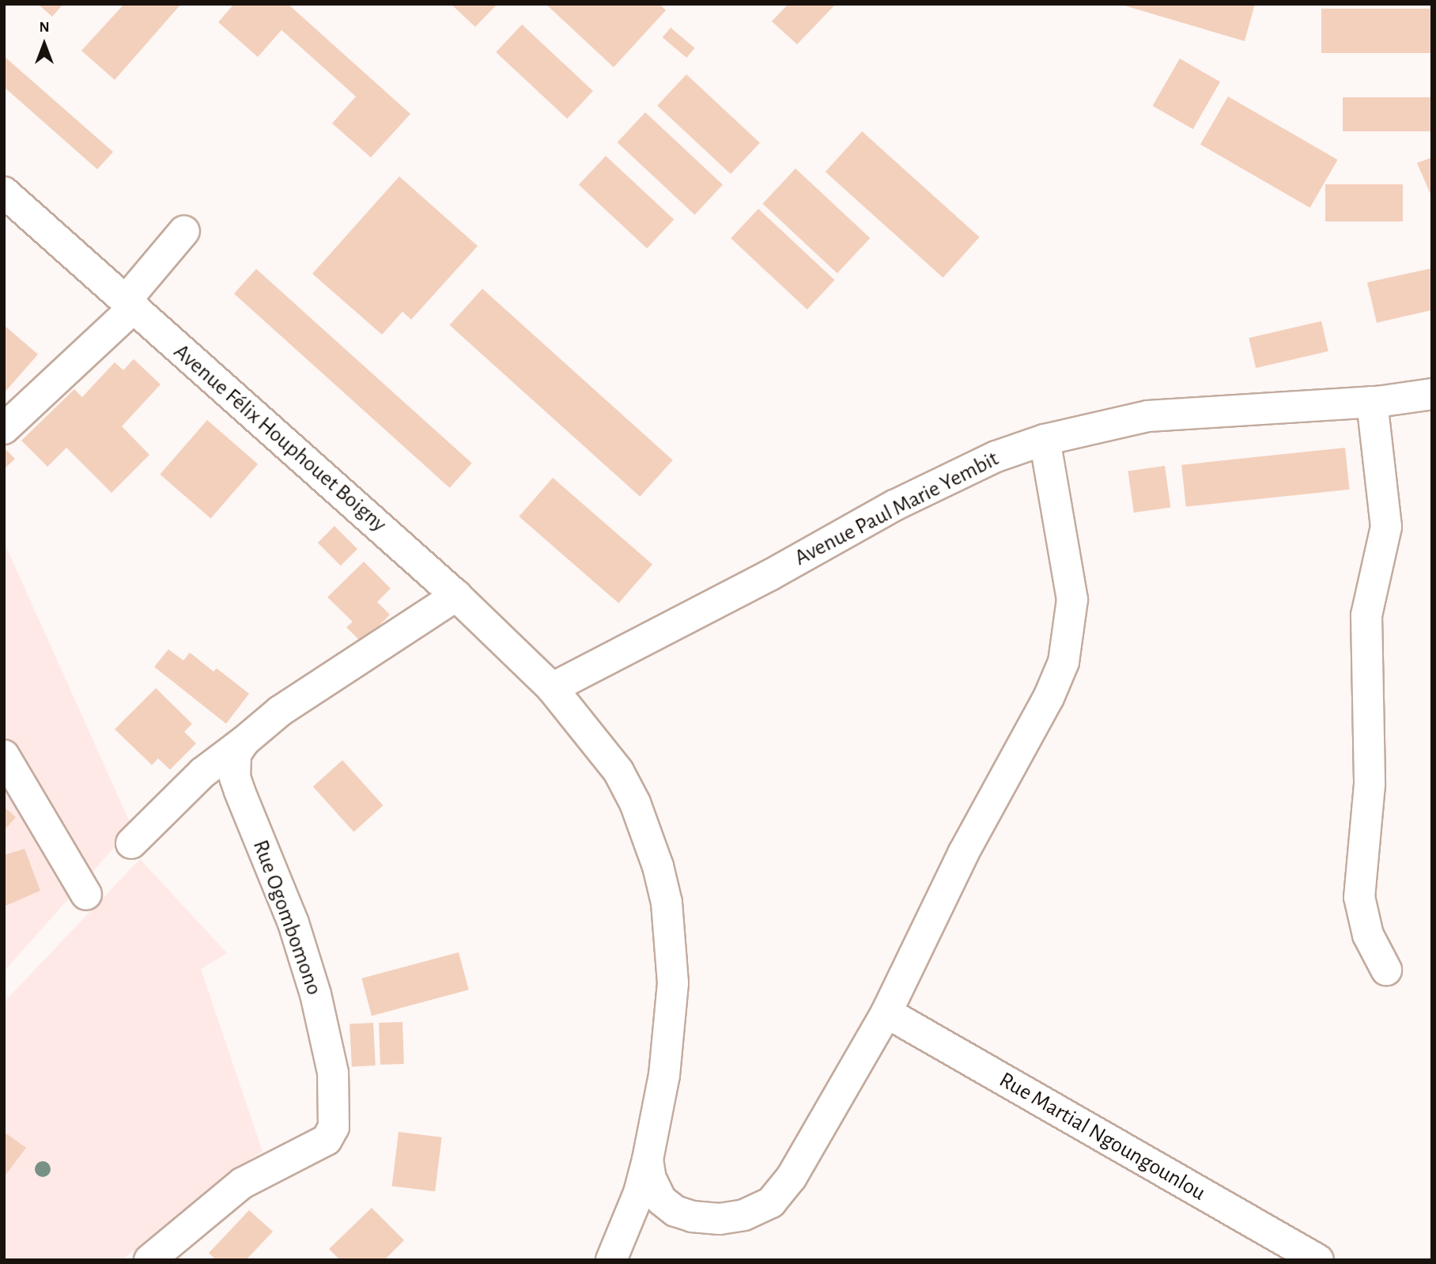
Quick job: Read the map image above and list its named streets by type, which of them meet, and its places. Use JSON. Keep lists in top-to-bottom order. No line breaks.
{"streets":{"street":["Avenue Félix Houphouet Boigny","Avenue Paul Marie Yembit","Rue Ogombomono","Rue Martial Ngoungounlou"]},"crossings":[["Avenue Félix Houphouet Boigny","Avenue Paul Marie Yembit"],["Avenue Félix Houphouet Boigny","Rue Ogombomono"]],"north":"top"}
